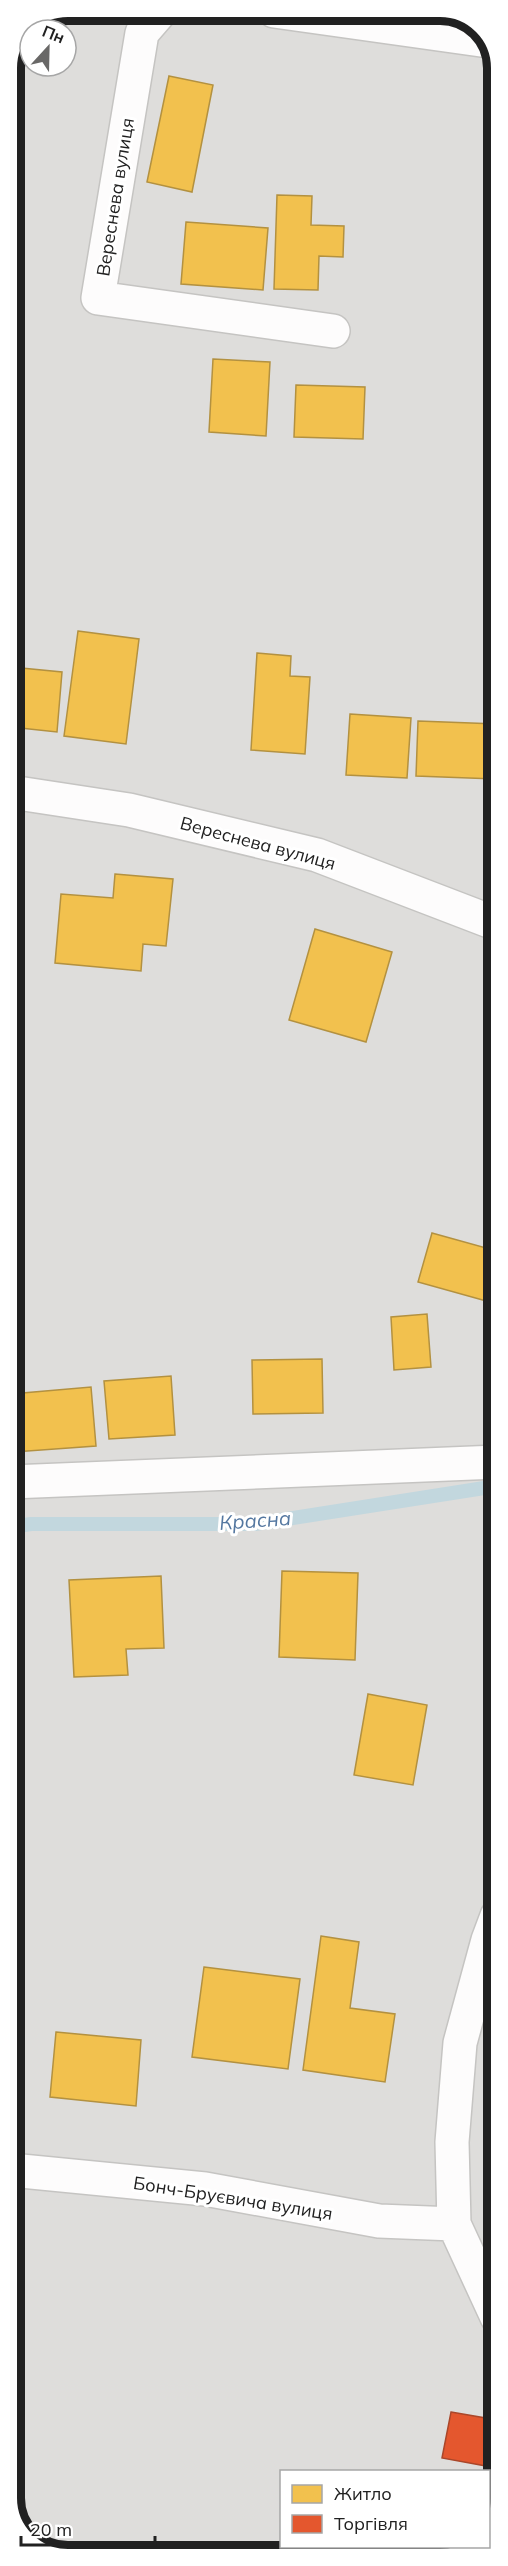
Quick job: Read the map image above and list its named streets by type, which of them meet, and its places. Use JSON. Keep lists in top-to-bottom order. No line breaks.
{"streets":{"street":["Вереснева вулиця","Бонч-Бруєвича вулиця"]},"water":["Красна"],"legend":["Житло","Торгівля"],"scale_bar":"20 m","north":"top"}
